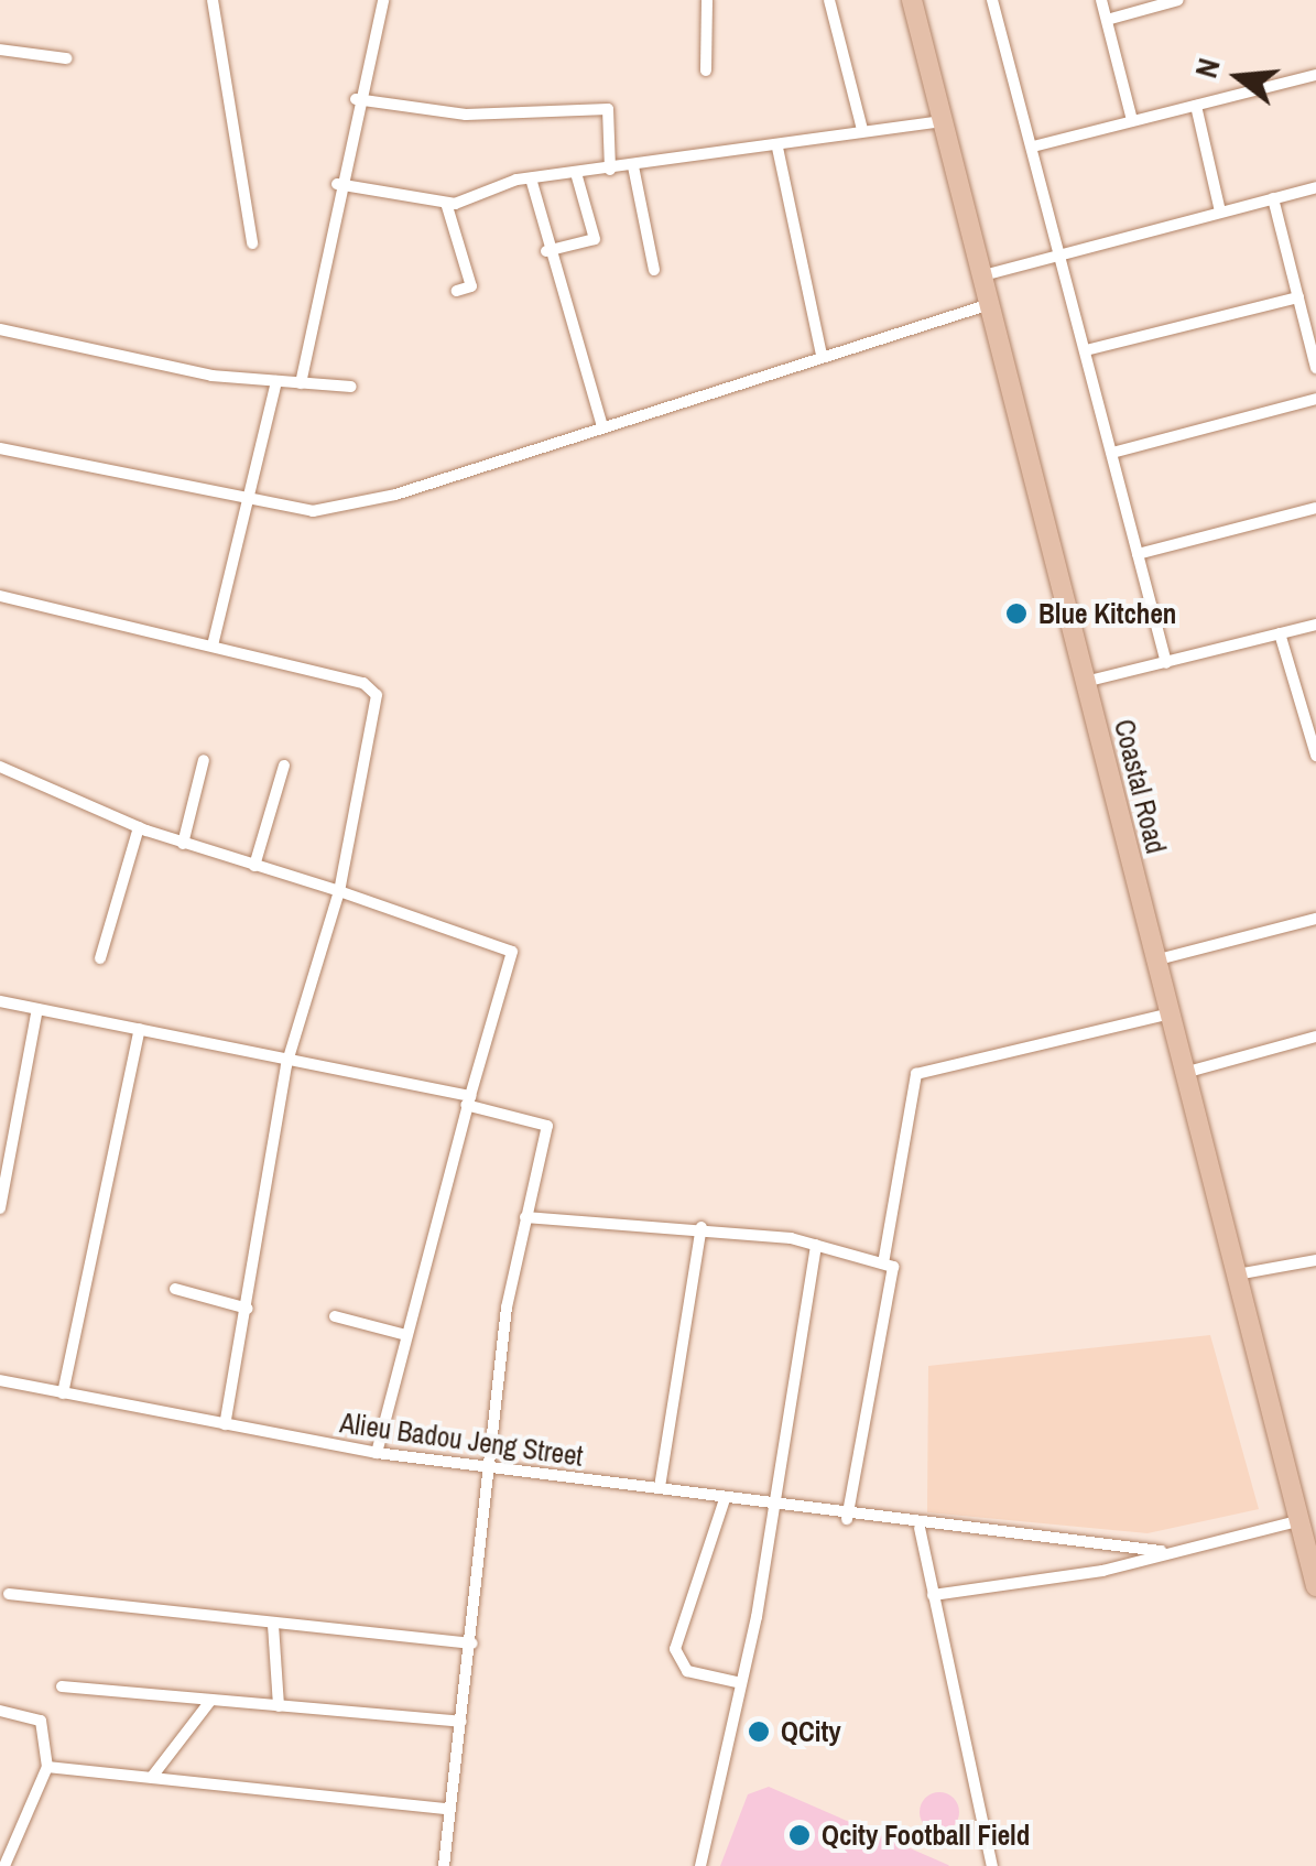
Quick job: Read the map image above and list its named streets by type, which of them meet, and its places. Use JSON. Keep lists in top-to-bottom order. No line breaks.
{"streets":{"main road":["Coastal Road"],"street":["Alieu Badou Jeng Street"]},"places":["Blue Kitchen","QCity","Qcity Football Field"],"north":"left"}
